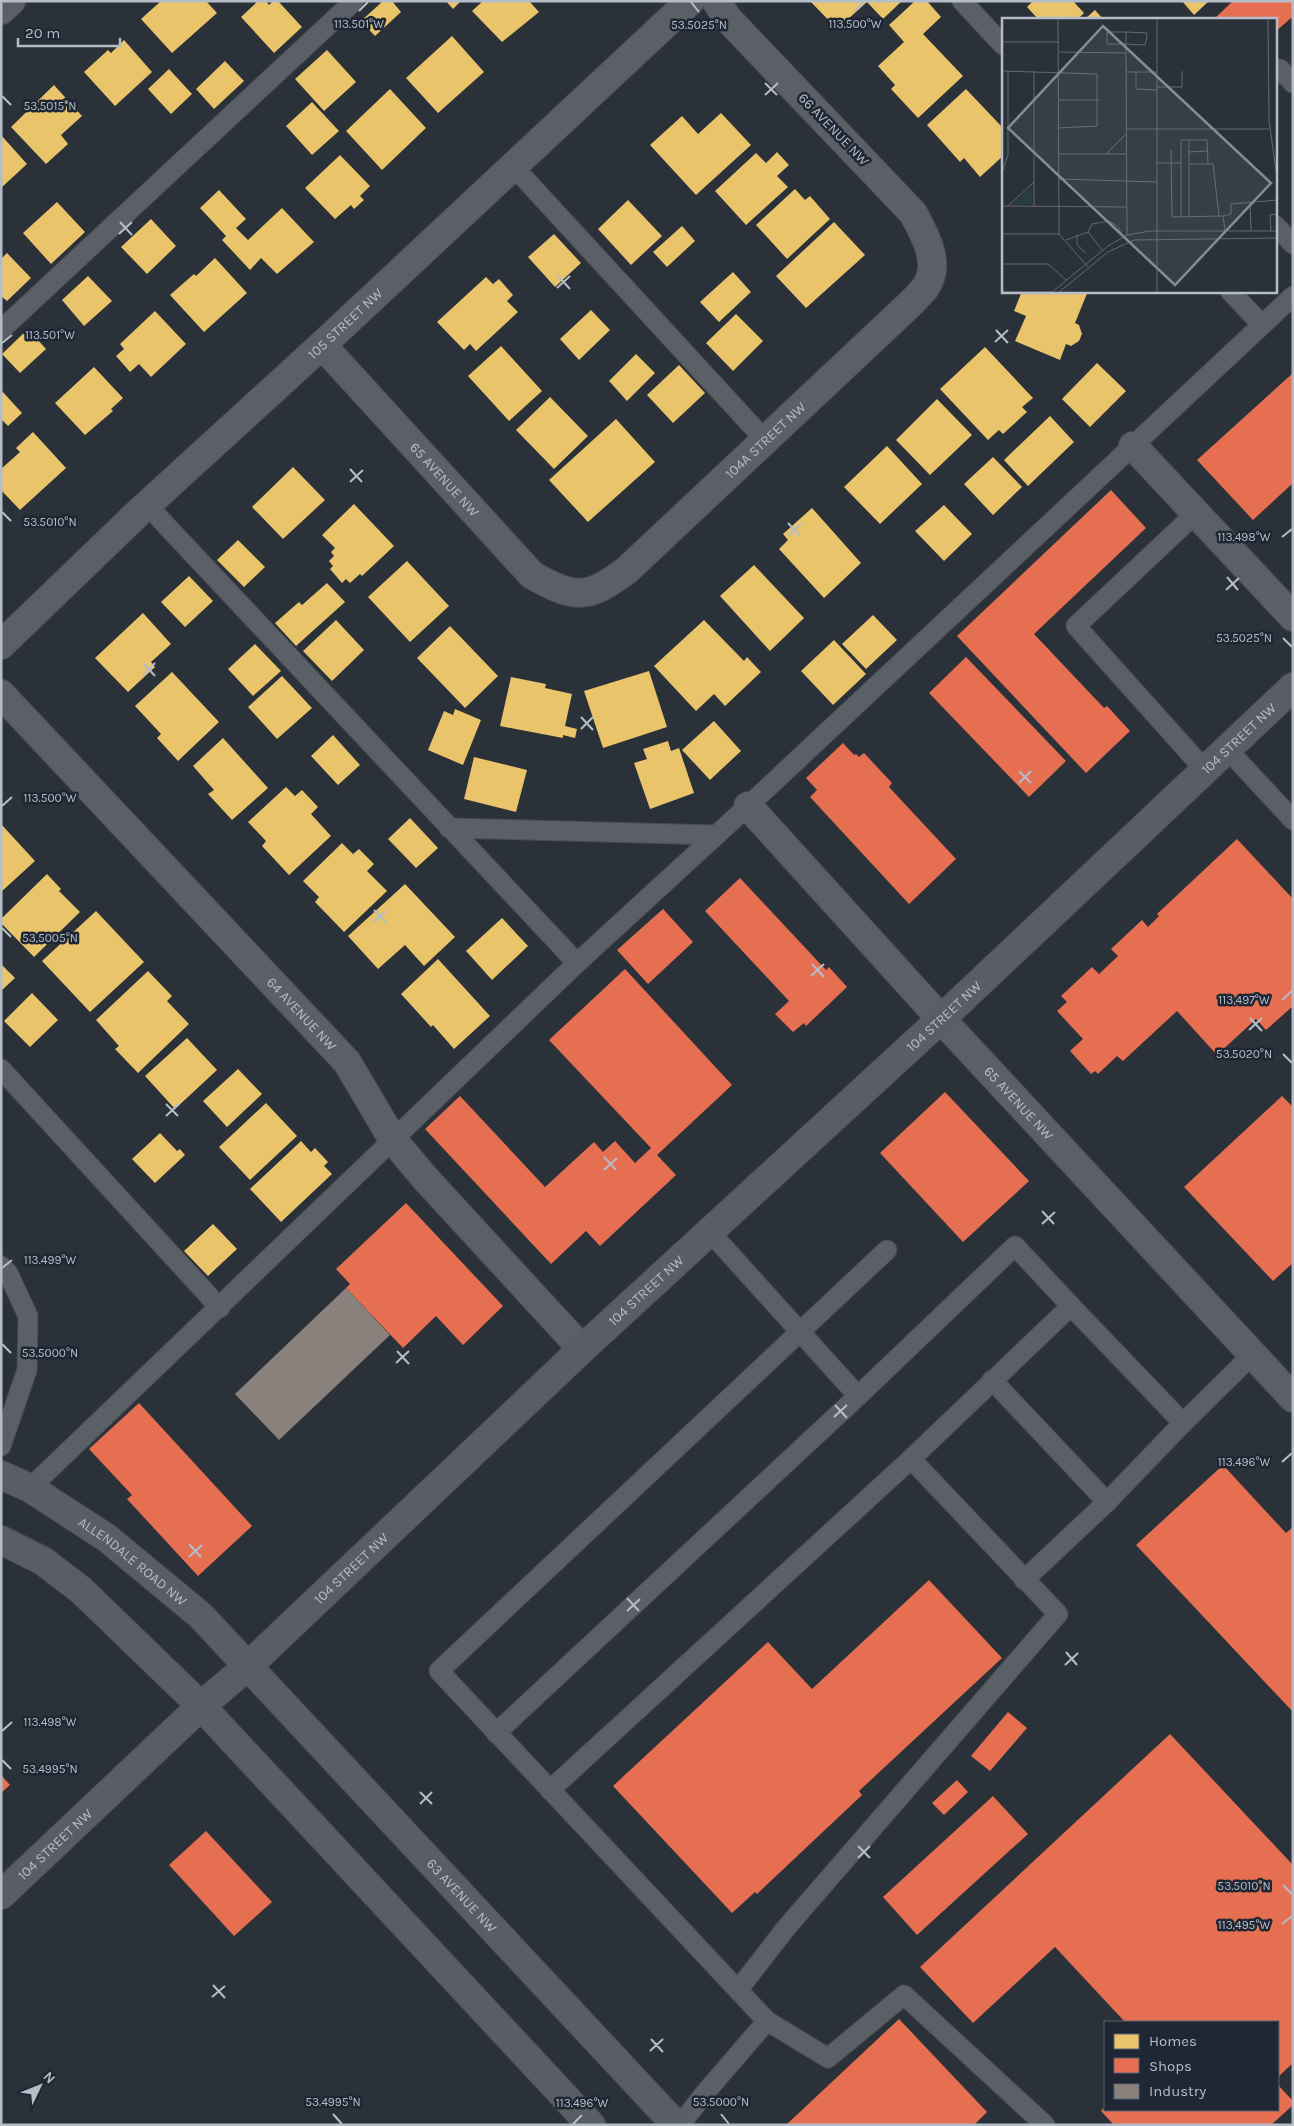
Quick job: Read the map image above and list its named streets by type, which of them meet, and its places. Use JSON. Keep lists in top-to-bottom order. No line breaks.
{"streets":{"main road":["104 STREET NW","ALLENDALE ROAD NW","63 AVENUE NW"],"street":["66 AVENUE NW","105 STREET NW","104A STREET NW","65 AVENUE NW","64 AVENUE NW"]},"crossings":[["66 AVENUE NW","104A STREET NW"],["105 STREET NW","65 AVENUE NW"],["104A STREET NW","65 AVENUE NW"],["65 AVENUE NW","104 STREET NW"],["104 STREET NW","64 AVENUE NW"],["104 STREET NW","ALLENDALE ROAD NW"],["104 STREET NW","63 AVENUE NW"],["ALLENDALE ROAD NW","63 AVENUE NW"]],"legend":["Homes","Shops","Industry"],"scale_bar":"20 m","north":"top right","coordinates":["113.501°W","113.500°W","53.5025°N","53.5015°N","53.5010°N","113.498°W","53.5005°N","113.497°W","53.5020°N","113.499°W","53.5000°N","113.496°W","53.4995°N","113.495°W"]}
